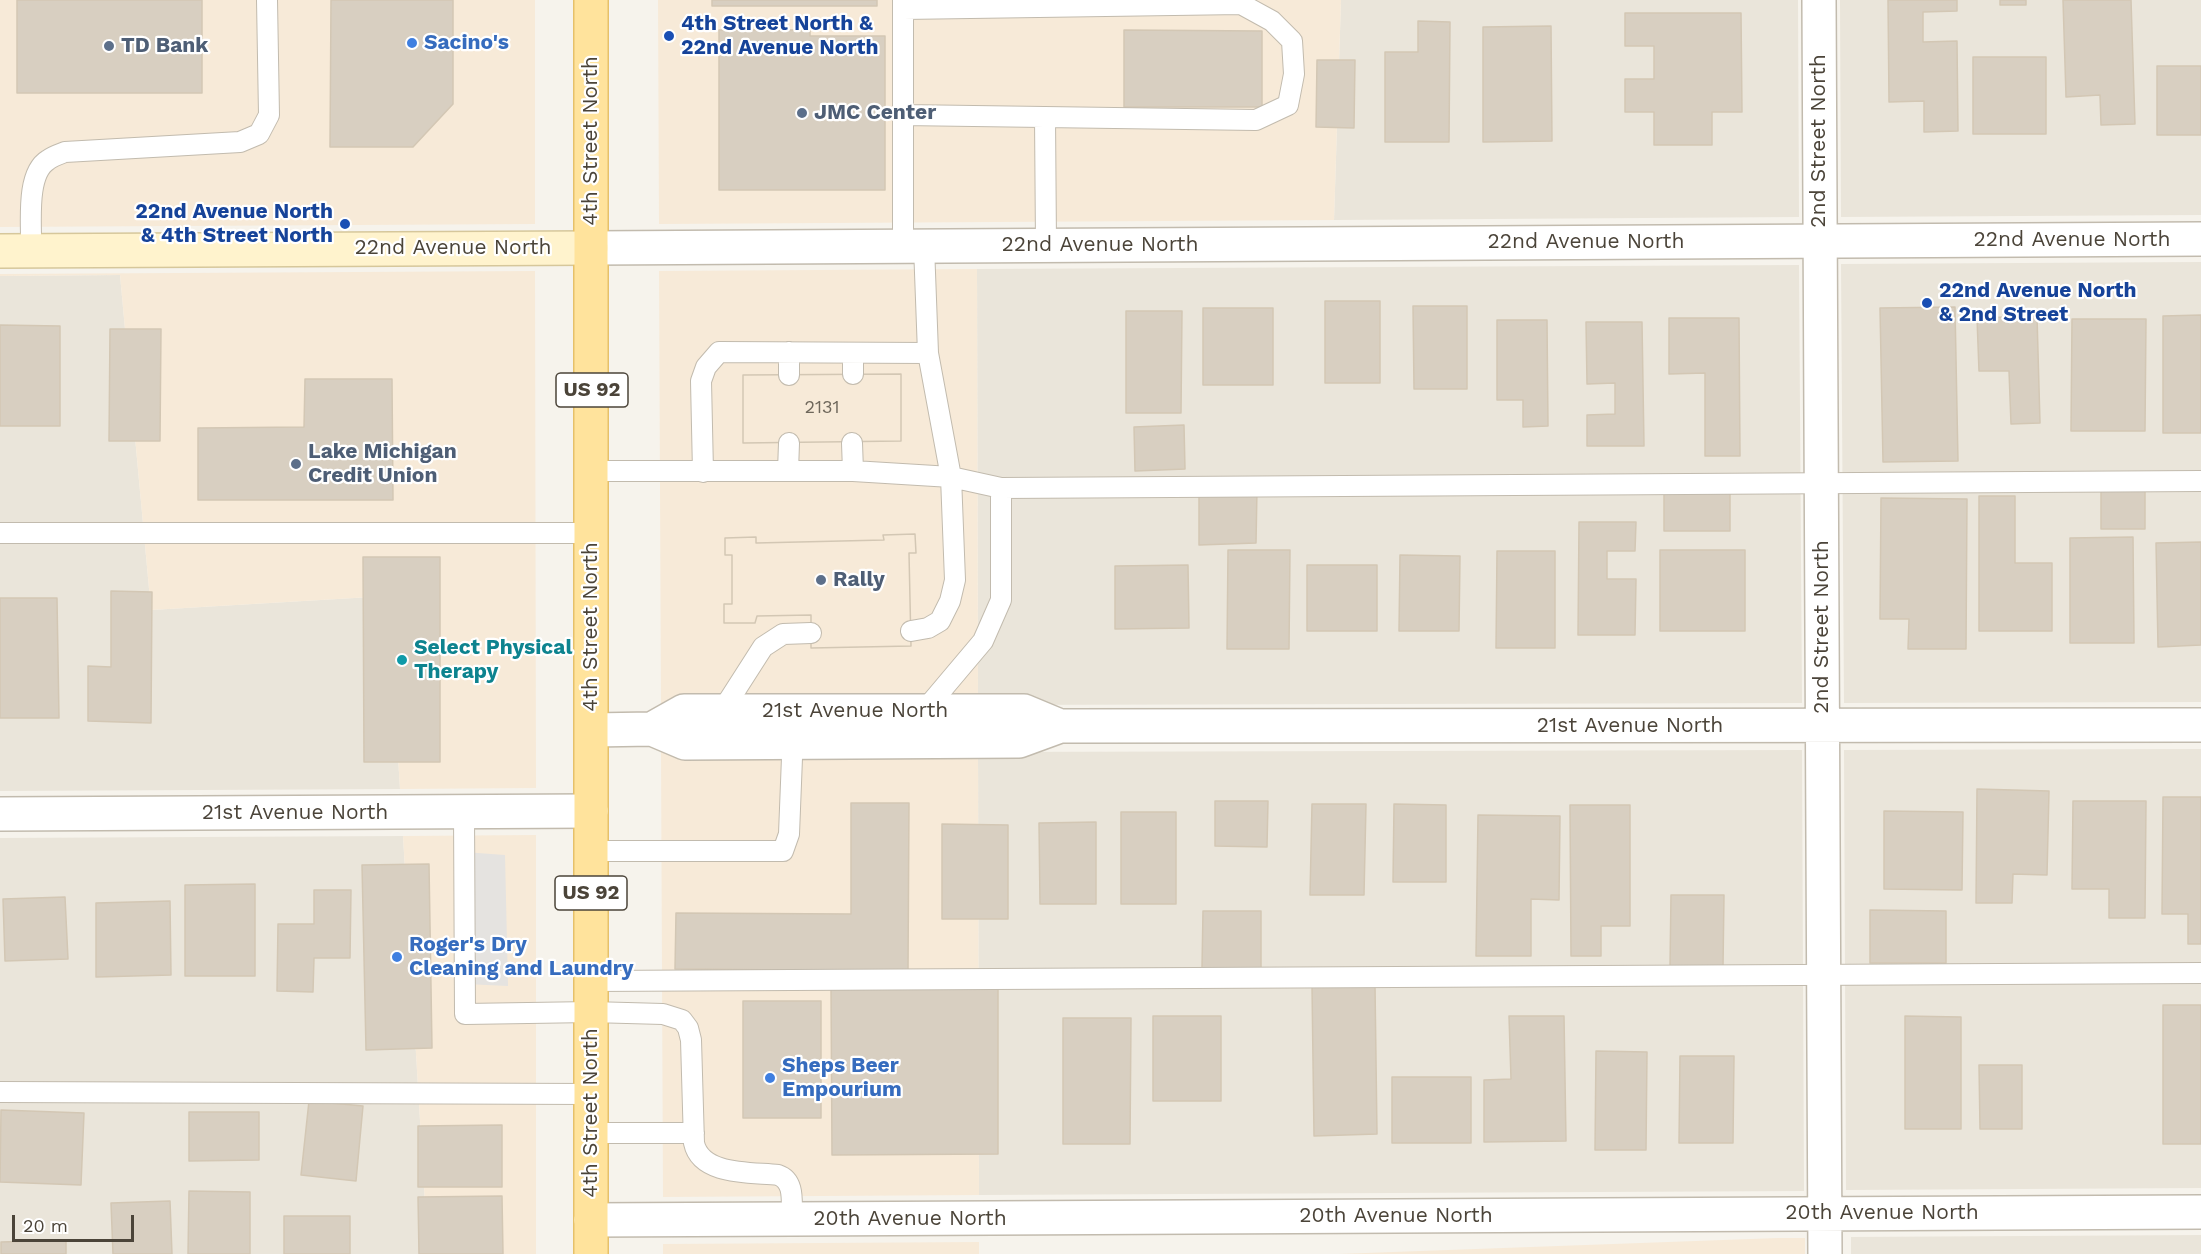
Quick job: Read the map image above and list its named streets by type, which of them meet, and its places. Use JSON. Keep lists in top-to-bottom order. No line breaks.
{"streets":{"main road":["4th Street North","22nd Avenue North","US 92"],"street":["2nd Street North","21st Avenue North","20th Avenue North"]},"crossings":[["4th Street North","22nd Avenue North"],["4th Street North","21st Avenue North"],["4th Street North","20th Avenue North"],["2nd Street North","22nd Avenue North"],["2nd Street North","21st Avenue North"],["2nd Street North","20th Avenue North"]],"places":["4th Street North & 22nd Avenue North","Sacino's","TD Bank","JMC Center","22nd Avenue North & 4th Street North","22nd Avenue North & 2nd Street","Lake Michigan Credit Union","Rally","Select Physical Therapy","Roger's Dry Cleaning and Laundry","Sheps Beer Empourium"],"house_numbers":["2131"],"scale_bar":"20 m"}
